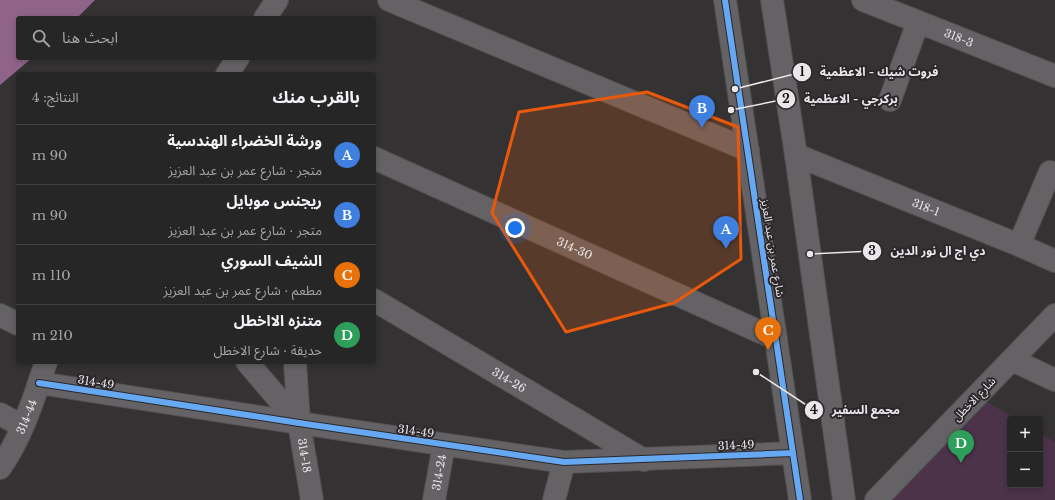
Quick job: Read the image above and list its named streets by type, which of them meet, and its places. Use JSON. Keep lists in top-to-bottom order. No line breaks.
{"streets":{"street":["318-3","318-1","314-30","شارع عمر بن عبد العزيز","314-26","314-49","شارع الاخطل","314-44","314-18","314-24"]},"crossings":[["314-30","شارع عمر بن عبد العزيز"],["شارع عمر بن عبد العزيز","314-49"],["314-26","314-49"],["314-49","314-44"],["314-49","314-18"],["314-49","314-24"]],"places":["فروت شيك - الاعظمية","بركرجي - الاعظمية","دي اج ال نور الدين","مجمع السفير"],"page":{"search":"ابحث هنا","heading":["بالقرب منك","النتائج: 4"],"pins":["B","A","C","D"],"list":[{"mark":"A","name":"ورشة الخضراء الهندسية","note":"متجر · شارع عمر بن عبد العزيز","value":"90 m"},{"mark":"B","name":"ريجنس موبايل","note":"متجر · شارع عمر بن عبد العزيز","value":"90 m"},{"mark":"C","name":"الشيف السوري","note":"مطعم · شارع عمر بن عبد العزيز","value":"110 m"},{"mark":"D","name":"متنزه الااخطل","note":"حديقة · شارع الاخطل","value":"210 m"}],"map_buttons":["+","−"]}}
